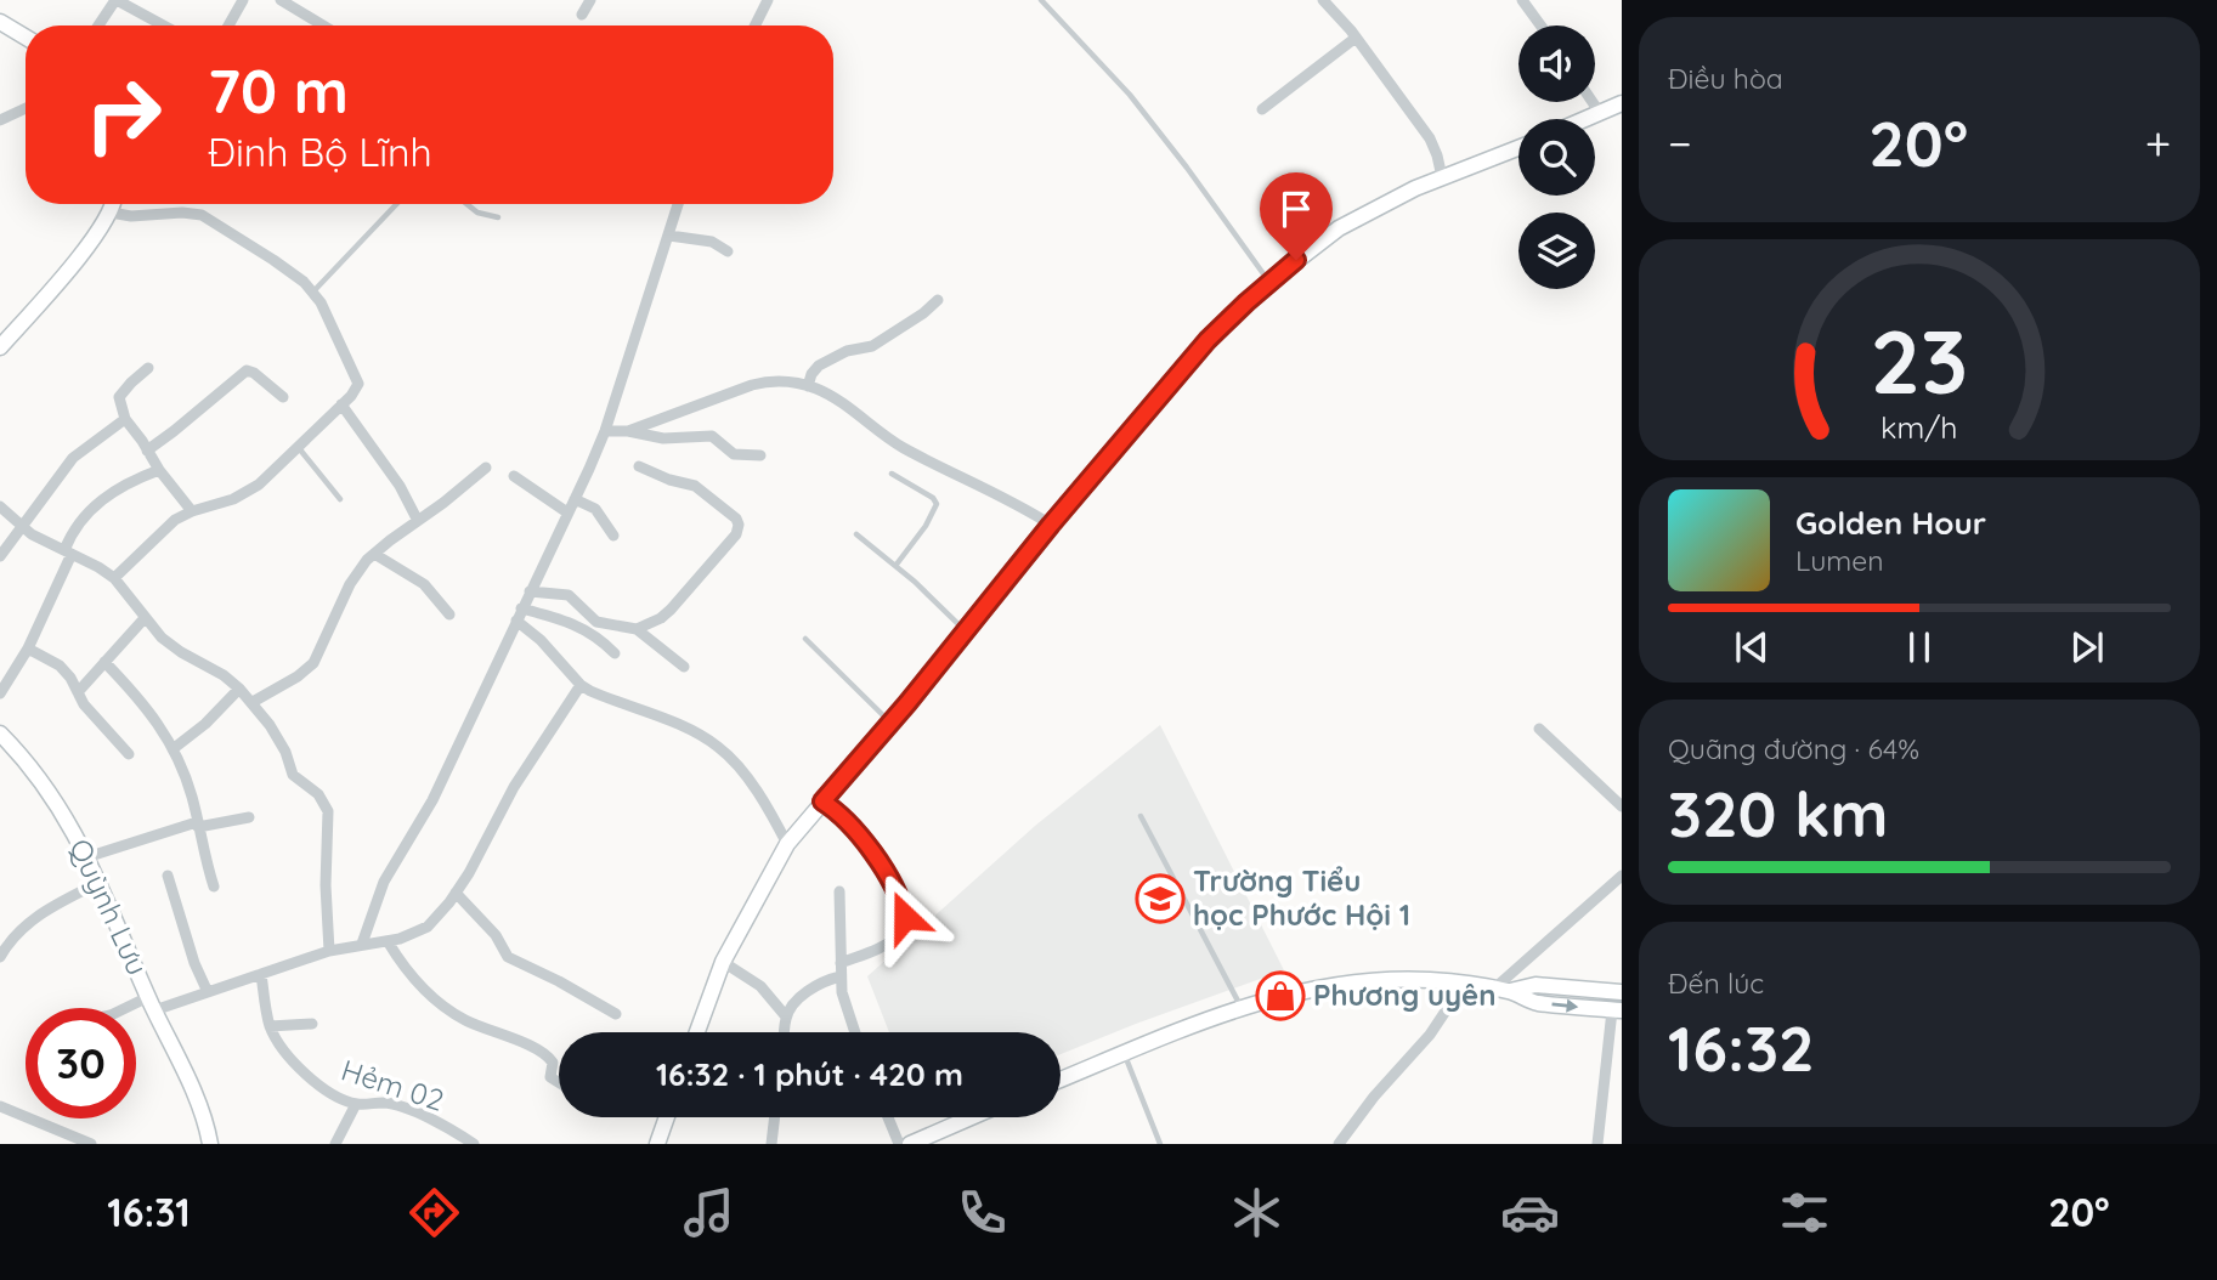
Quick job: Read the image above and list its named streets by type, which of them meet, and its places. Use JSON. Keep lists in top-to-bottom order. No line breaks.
{"streets":{"main road":["Quỳnh Lưu"],"street":["Hẻm 02"]},"places":{"school or university":["Trường Tiểu học Phước Hội 1"],"shop":["Phương uyên"]},"page":{"tile":["Điều hòa",["Quãng đường · 64%","320 km"],["Đến lúc","16:32"]],"turn":["70 m","Đinh Bộ Lĩnh"],"heat":["−","20°","+"],"song":["Golden Hour","Lumen"],"limit":"30","trip":"16:32 · 1 phút · 420 m","tabs":["16:31","20°"],"gauge":["23","km/h"]}}
